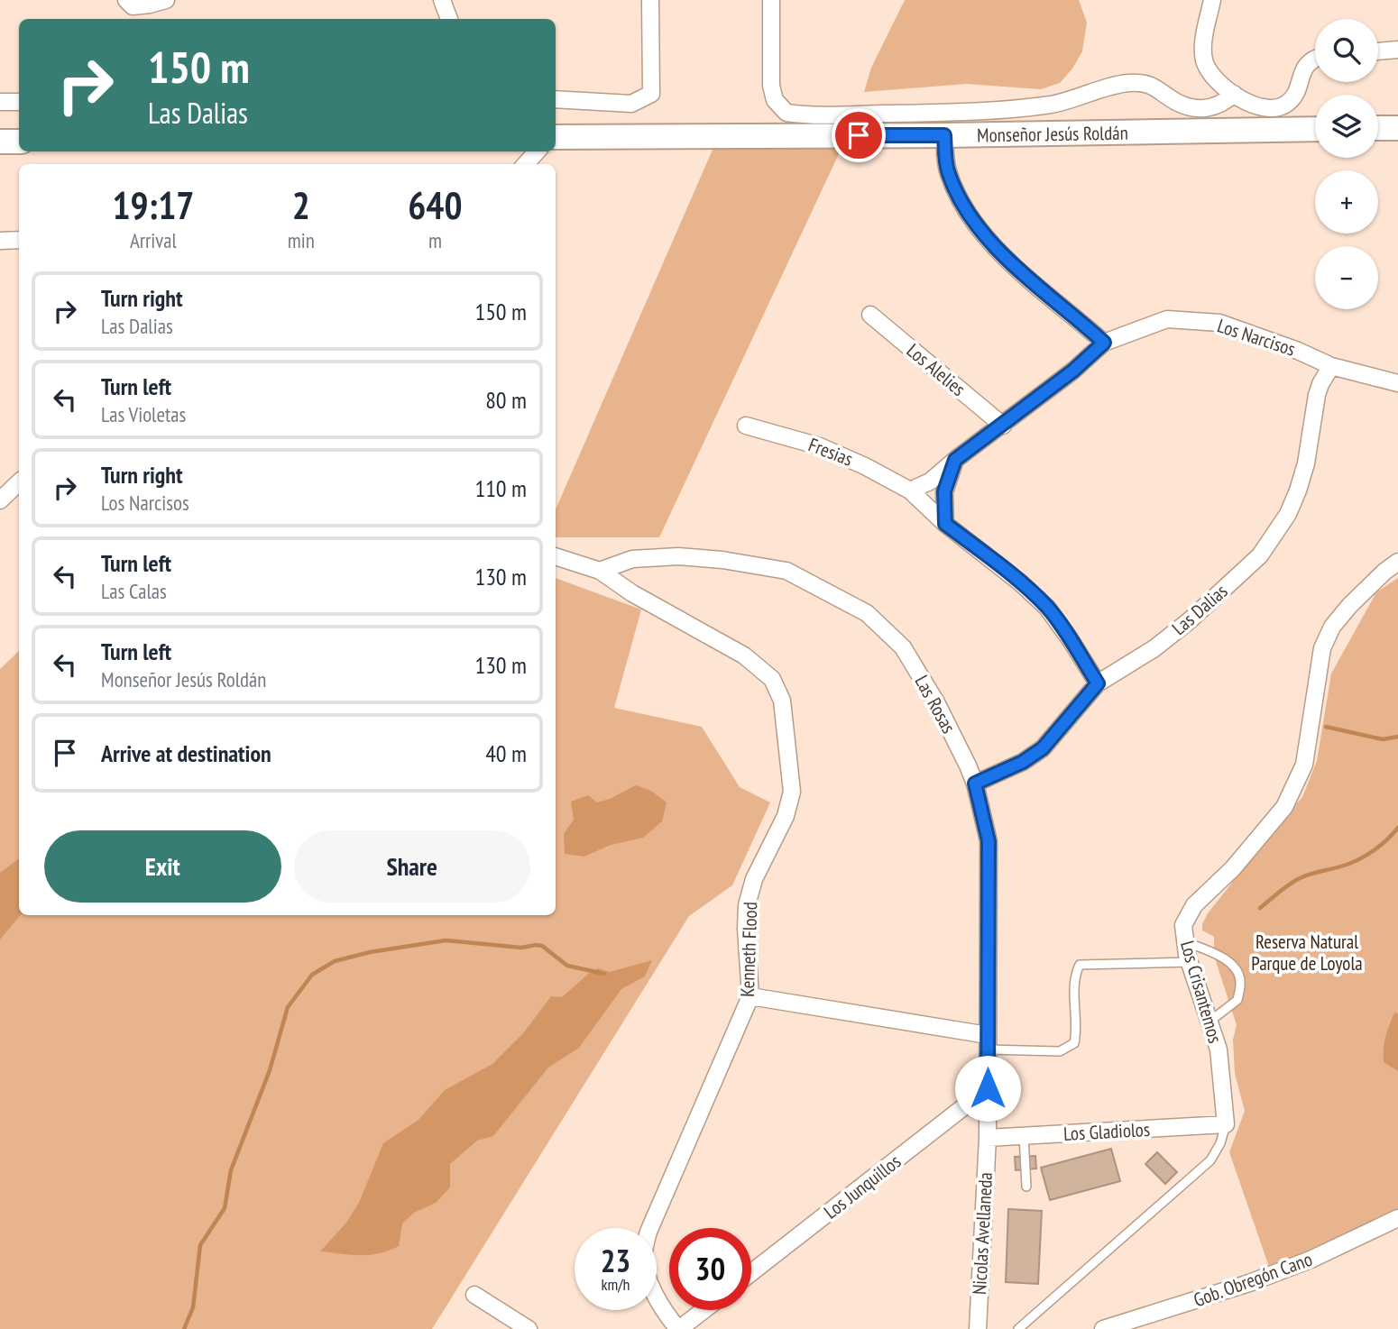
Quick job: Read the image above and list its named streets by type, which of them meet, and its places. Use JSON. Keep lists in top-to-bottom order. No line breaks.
{"streets":{"street":["Monseñor Jesús Roldán","Los Narcisos","Los Alelies","Fresias","Las Dalias","Las Rosas","Kenneth Flood","Los Crisantemos","Los Gladiolos","Los Junquillos","Nicolas Avellaneda","Gob. Obregón Cano"]},"crossings":[["Los Narcisos","Los Alelies"],["Los Narcisos","Fresias"],["Los Narcisos","Las Dalias"],["Fresias","Las Dalias"],["Las Dalias","Las Rosas"],["Las Rosas","Kenneth Flood"],["Las Rosas","Los Gladiolos"],["Las Rosas","Los Junquillos"],["Las Rosas","Nicolas Avellaneda"],["Los Crisantemos","Los Gladiolos"],["Los Gladiolos","Nicolas Avellaneda"]],"parks":["Reserva Natural Parque de Loyola"],"page":{"map_buttons":["+","−"],"turn":["150 m","Las Dalias"],"eta":["19:17","Arrival","2","min","640","m"],"list":[{"name":"Turn right","note":"Las Dalias","value":"150 m"},{"name":"Turn left","note":"Las Violetas","value":"80 m"},{"name":"Turn right","note":"Los Narcisos","value":"110 m"},{"name":"Turn left","note":"Las Calas","value":"130 m"},{"name":"Turn left","note":"Monseñor Jesús Roldán","value":"130 m"},{"name":"Arrive at destination","value":"40 m"}],"buttons":["Exit","Share"],"speed":"23 km/h","limit":"30"}}
